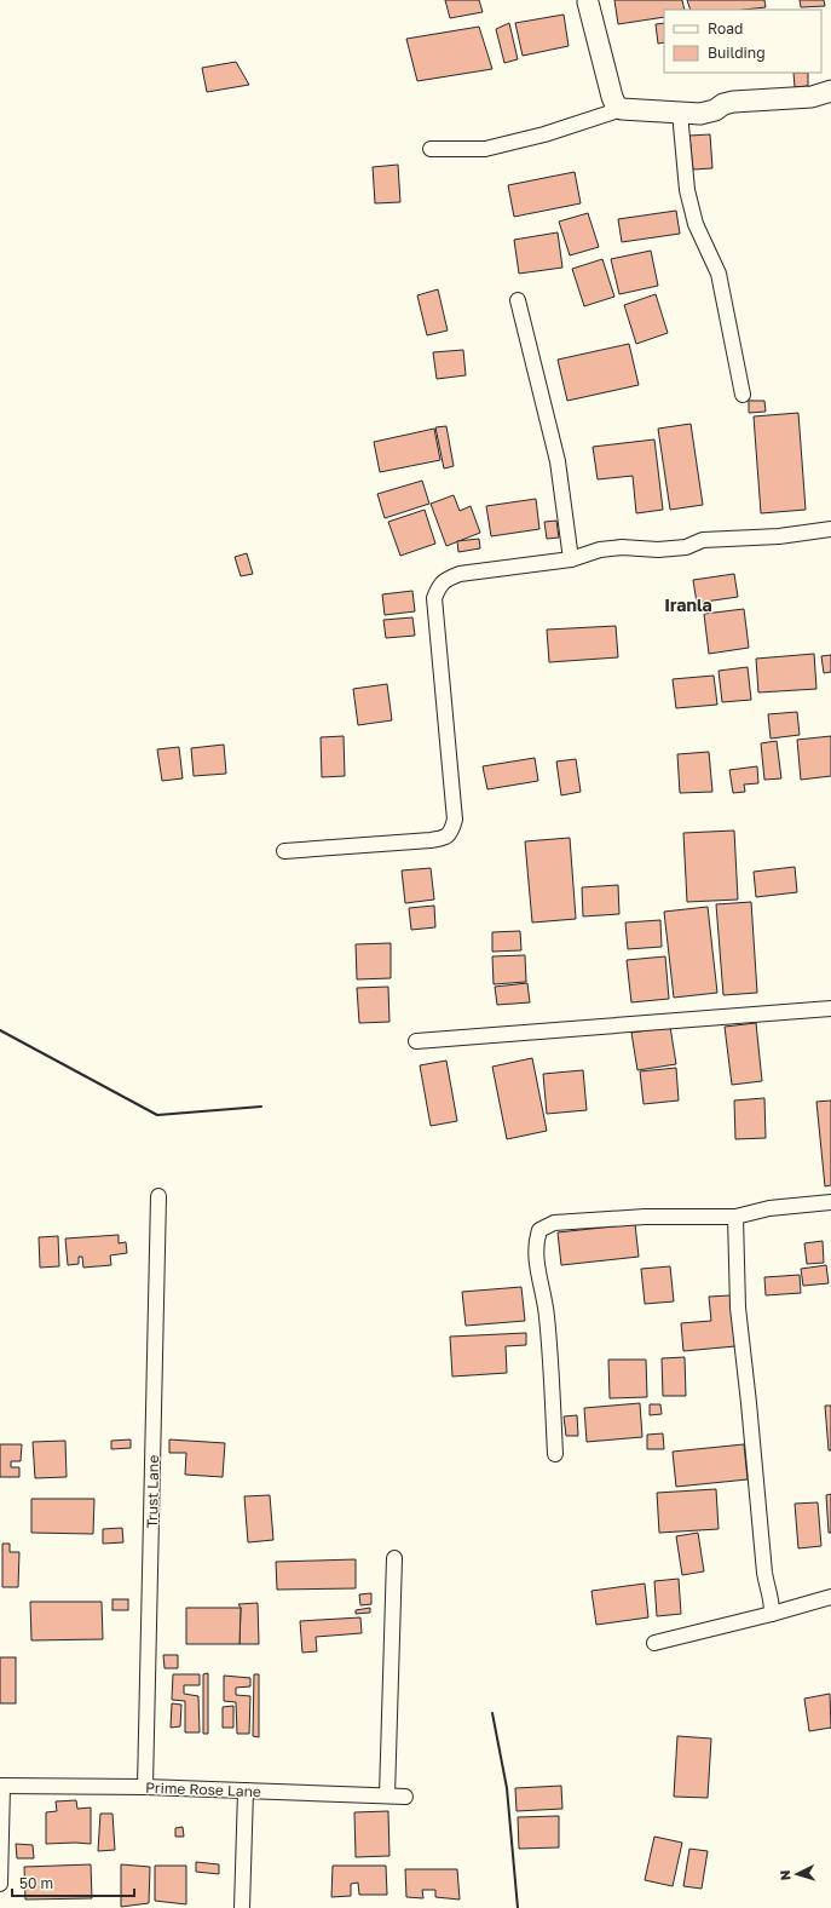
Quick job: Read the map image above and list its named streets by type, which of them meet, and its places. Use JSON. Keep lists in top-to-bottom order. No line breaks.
{"streets":{"street":["Trust Lane","Prime Rose Lane"]},"crossings":[["Trust Lane","Prime Rose Lane"]],"districts":["Iranla"],"legend":["Road","Building"],"scale_bar":"50 m","north":"left"}
